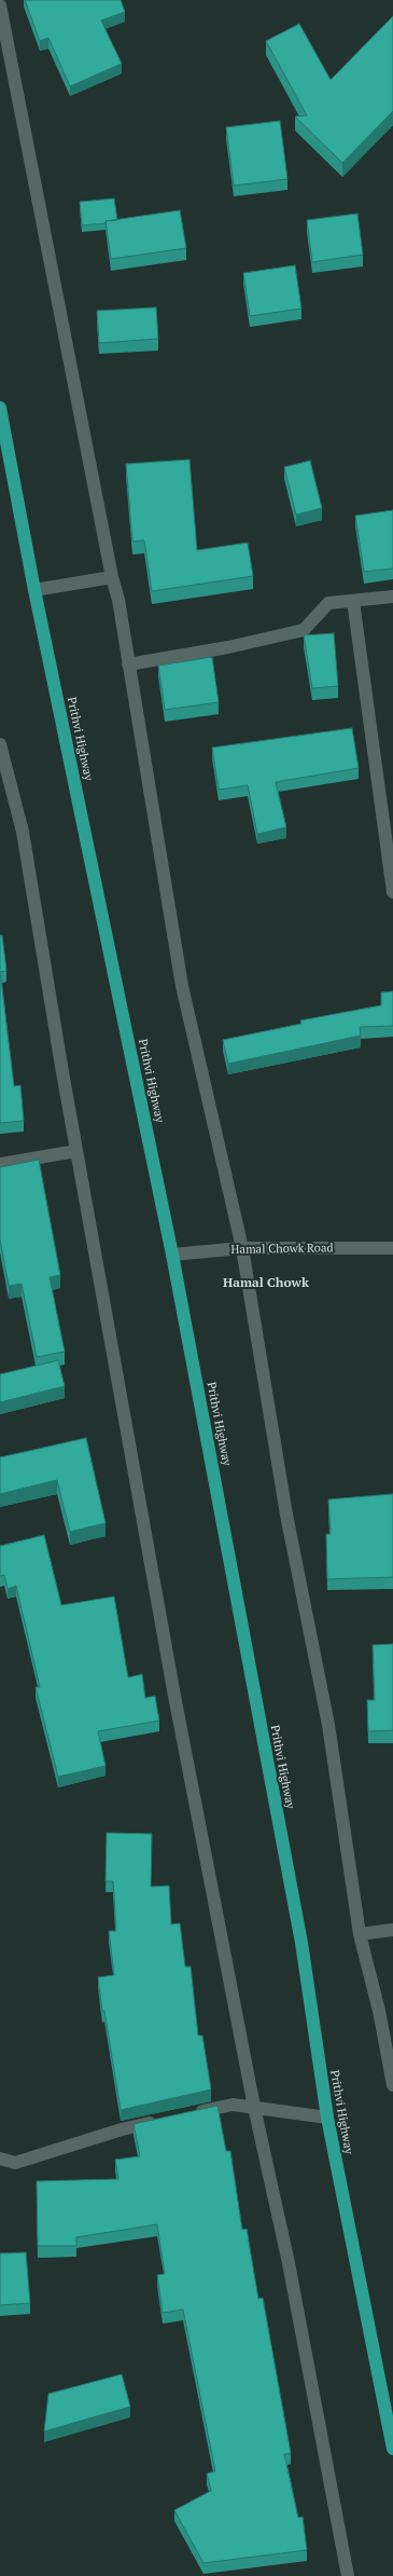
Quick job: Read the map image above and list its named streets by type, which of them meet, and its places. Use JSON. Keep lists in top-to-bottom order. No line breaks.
{"streets":{"highway":["Prithvi Highway"],"street":["Hamal Chowk Road"]},"crossings":[["Prithvi Highway","Hamal Chowk Road"]],"districts":["Hamal Chowk"]}
